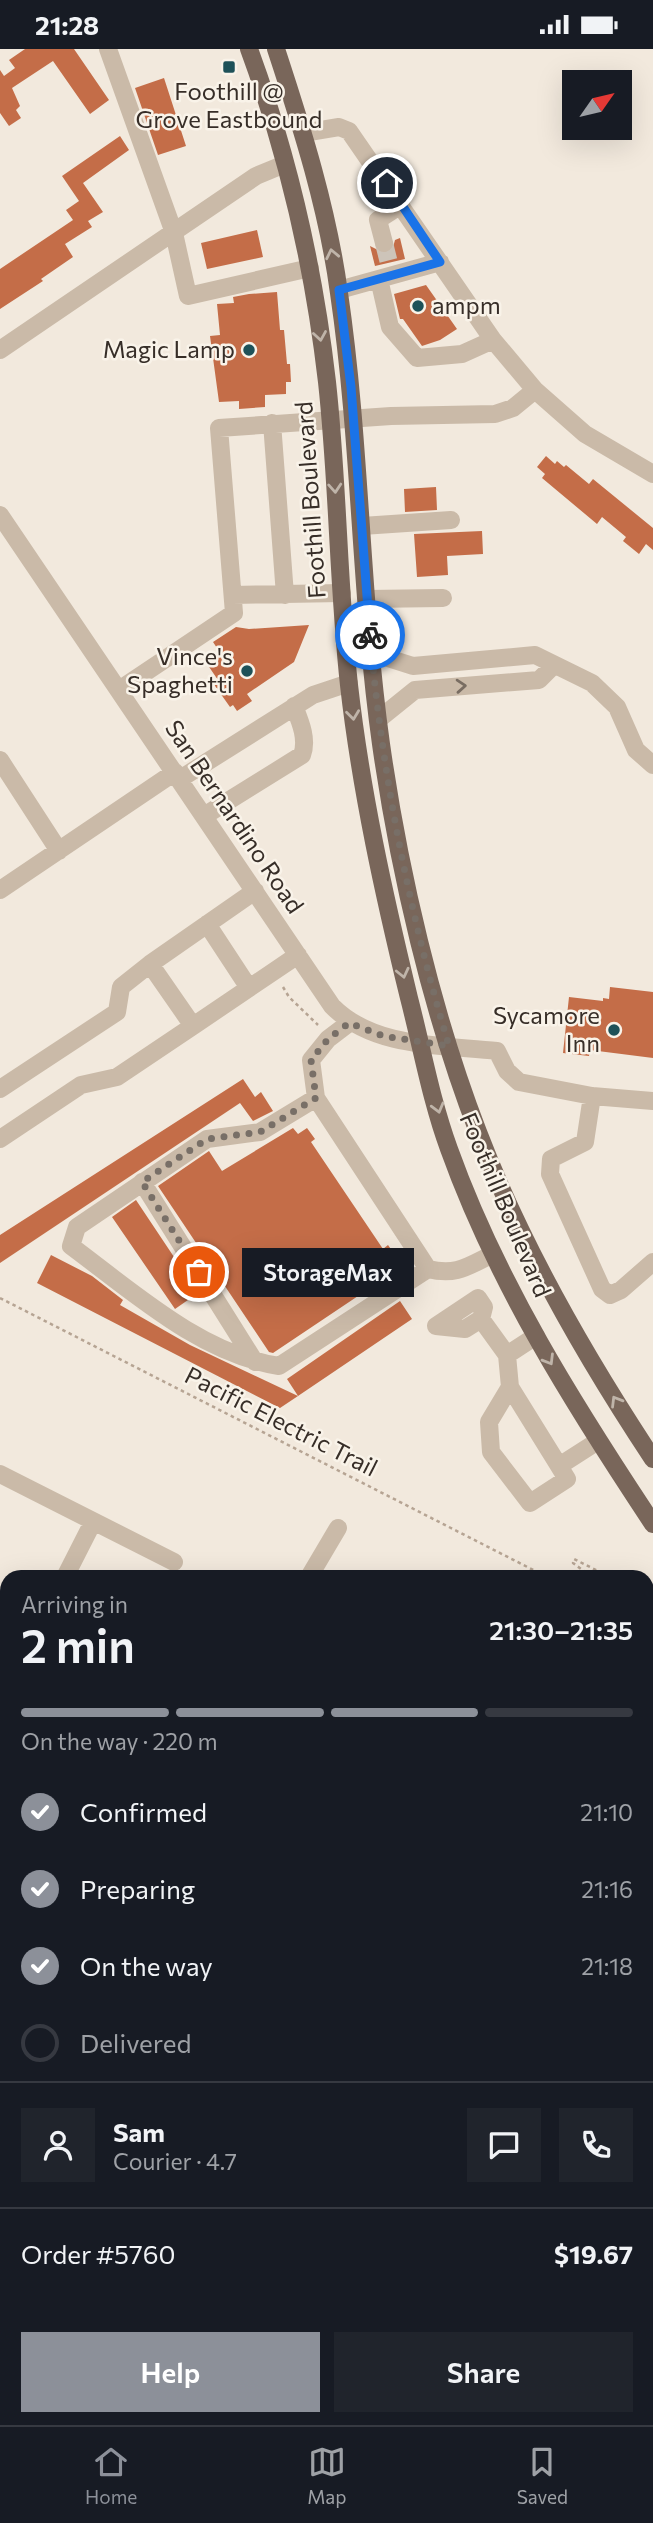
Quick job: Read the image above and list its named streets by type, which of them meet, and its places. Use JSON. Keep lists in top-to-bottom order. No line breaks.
{"streets":{"main road":["Foothill Boulevard"],"street":["San Bernardino Road"],"path":["Pacific Electric Trail"]},"crossings":[["Foothill Boulevard","San Bernardino Road"]],"places":{"transit":["Foothill @ Grove Eastbound"],"other":["ampm","Magic Lamp","Vince's Spaghetti","Sycamore Inn","StorageMax"]},"north":"top right","page":{"status":"21:28","bubble":"StorageMax","heading":["2 min","Arriving in","21:30–21:35"],"panel":["Sam","Courier · 4.7","Order #5760","$19.67"],"bar":"On the way · 220 m","list":[["Confirmed","21:10"],["Preparing","21:16"],["On the way","21:18"],"Delivered"],"buttons":["Help","Share"],"tabs":["Home","Map","Saved"]}}
